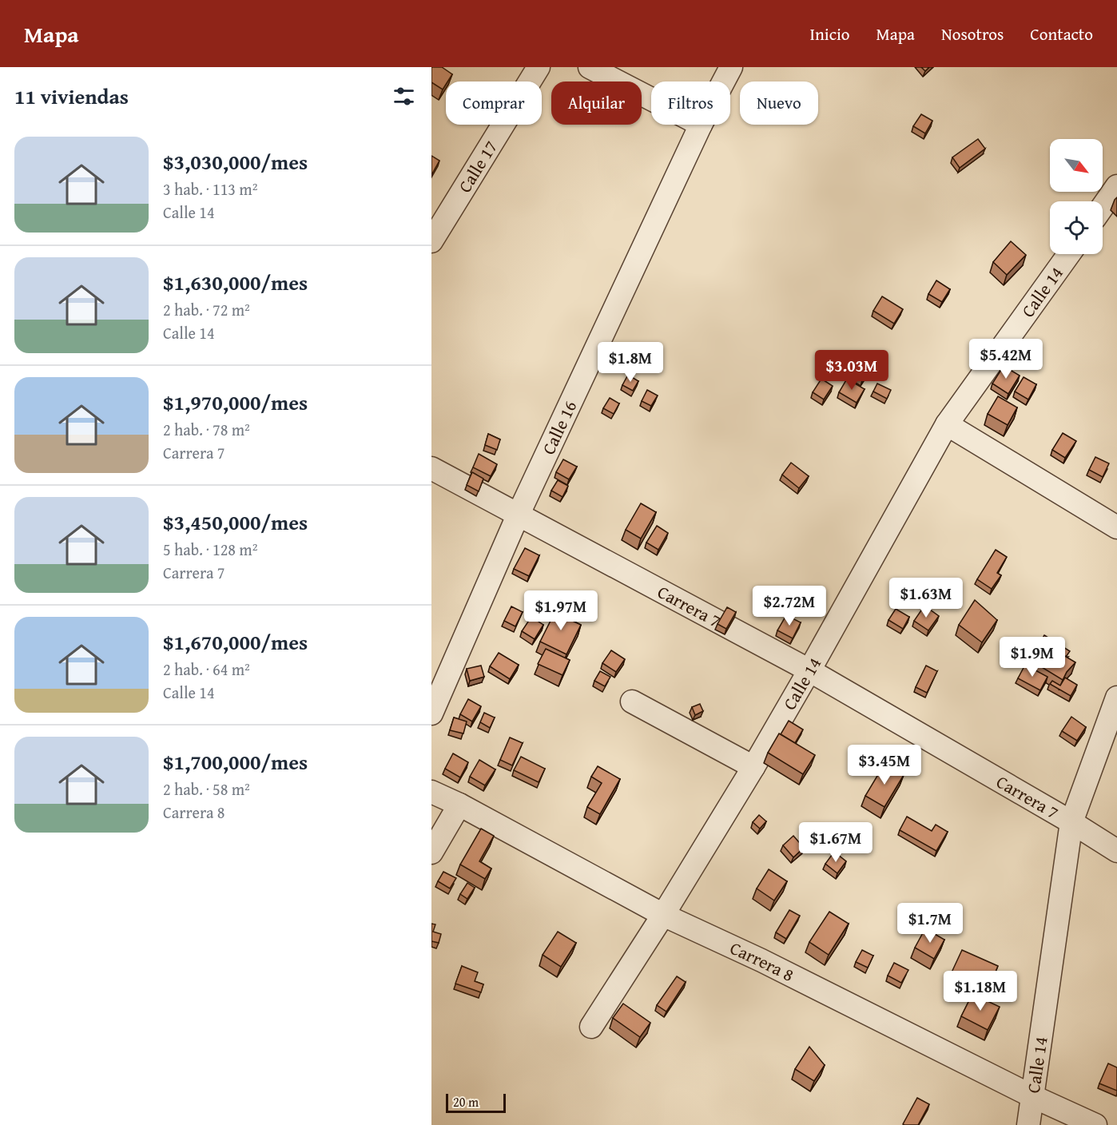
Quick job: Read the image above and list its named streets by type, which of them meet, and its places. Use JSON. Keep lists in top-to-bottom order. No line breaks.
{"streets":{"street":["Calle 17","Calle 14","Calle 16","Carrera 7","Carrera 8"]},"crossings":[["Calle 14","Carrera 7"],["Calle 14","Carrera 8"],["Calle 16","Carrera 7"]],"scale_bar":"20 m","north":"bottom right","page":{"header":"Mapa","nav":["Inicio","Mapa","Nosotros","Contacto"],"heading":"11 viviendas","chip":["Comprar","Alquilar","Filtros","Nuevo"],"list":[{"name":"$3,030,000/mes","note":"3 hab. · 113 m² · Calle 14"},{"name":"$1,630,000/mes","note":"2 hab. · 72 m² · Calle 14"},{"name":"$1,970,000/mes","note":"2 hab. · 78 m² · Carrera 7"},{"name":"$3,450,000/mes","note":"5 hab. · 128 m² · Carrera 7"},{"name":"$1,670,000/mes","note":"2 hab. · 64 m² · Calle 14"},{"name":"$1,700,000/mes","note":"2 hab. · 58 m² · Carrera 8"}],"price":["$5.42M","$1.8M","$3.03M","$1.63M","$2.72M","$1.97M","$1.9M","$3.45M","$1.67M","$1.7M","$1.18M"],"scale":"20 m"}}
